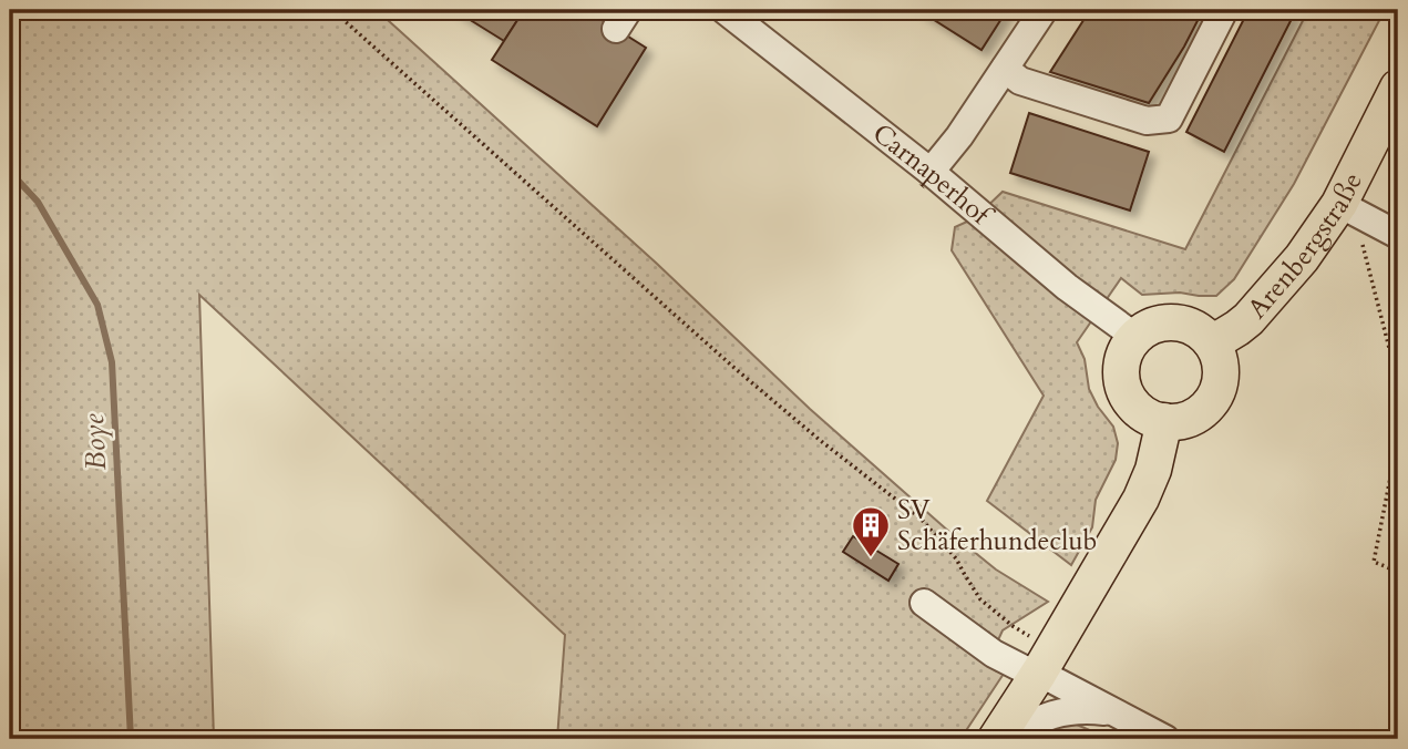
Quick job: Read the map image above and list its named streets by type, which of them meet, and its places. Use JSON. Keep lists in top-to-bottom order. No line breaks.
{"streets":{"main road":["Arenbergstraße"],"street":["Carnaperhof"]},"crossings":[["Carnaperhof","Arenbergstraße"]],"water":["Boye"],"places":{"building":["SV Schäferhundeclub"]}}
